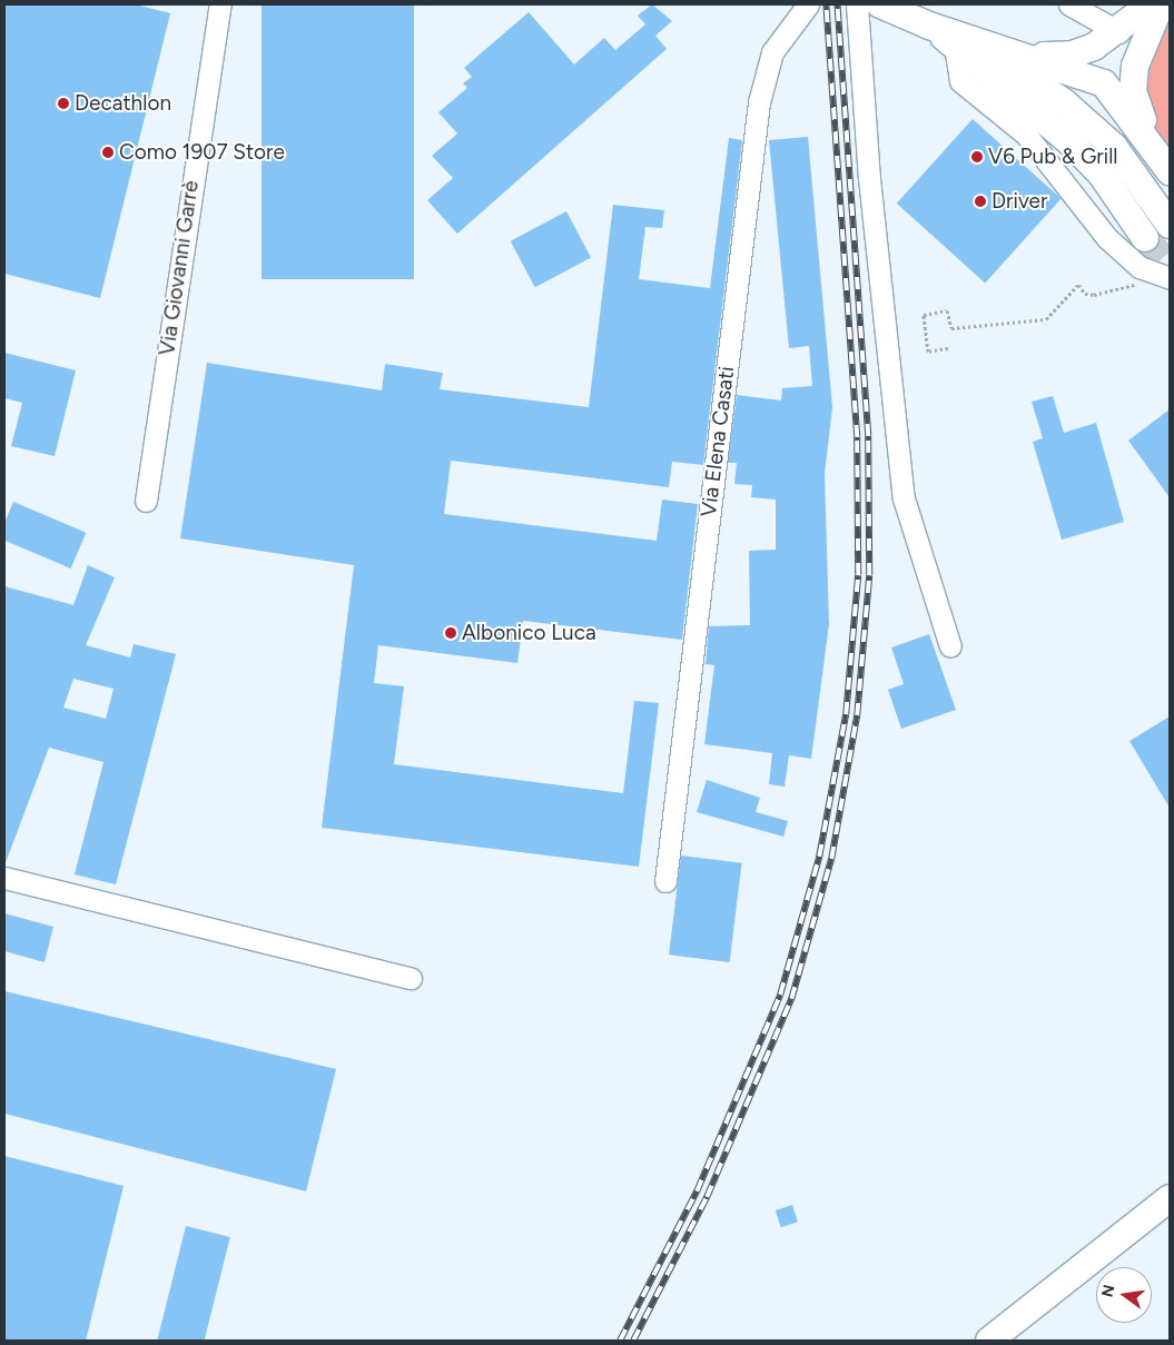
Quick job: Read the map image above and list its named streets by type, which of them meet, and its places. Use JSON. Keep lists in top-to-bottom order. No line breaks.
{"streets":{"street":["Via Giovanni Garrè","Via Elena Casati"]},"places":["Decathlon","Como 1907 Store","V6 Pub & Grill","Driver","Albonico Luca"],"north":"left"}
